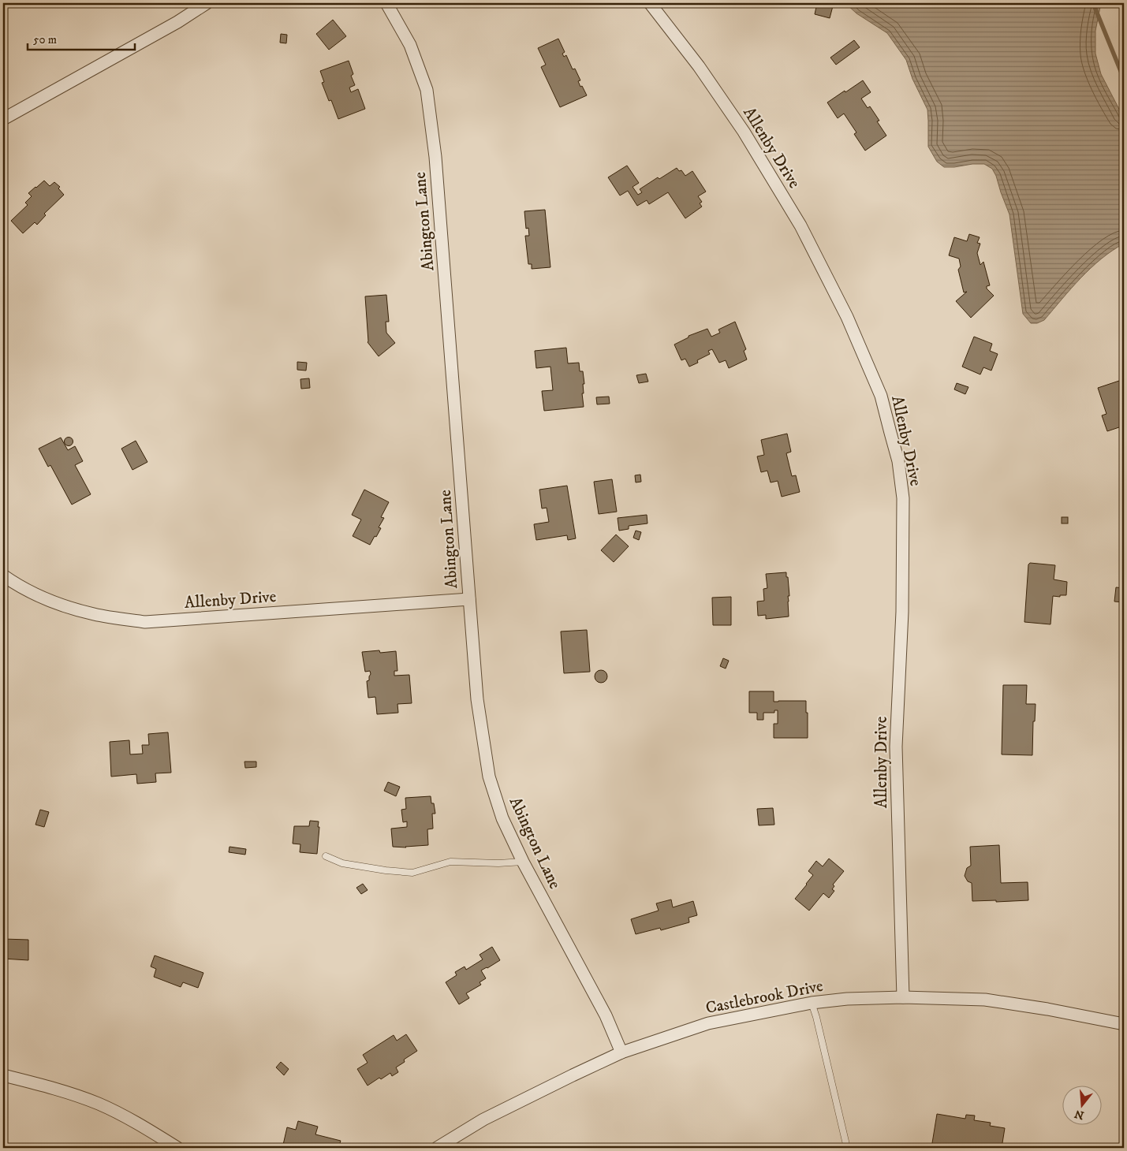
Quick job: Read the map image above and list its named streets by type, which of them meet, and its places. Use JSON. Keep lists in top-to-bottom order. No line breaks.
{"streets":{"street":["Allenby Drive","Abington Lane","Castlebrook Drive"]},"crossings":[["Allenby Drive","Abington Lane"],["Allenby Drive","Castlebrook Drive"],["Abington Lane","Castlebrook Drive"]],"scale_bar":"50 m","north":"bottom"}
